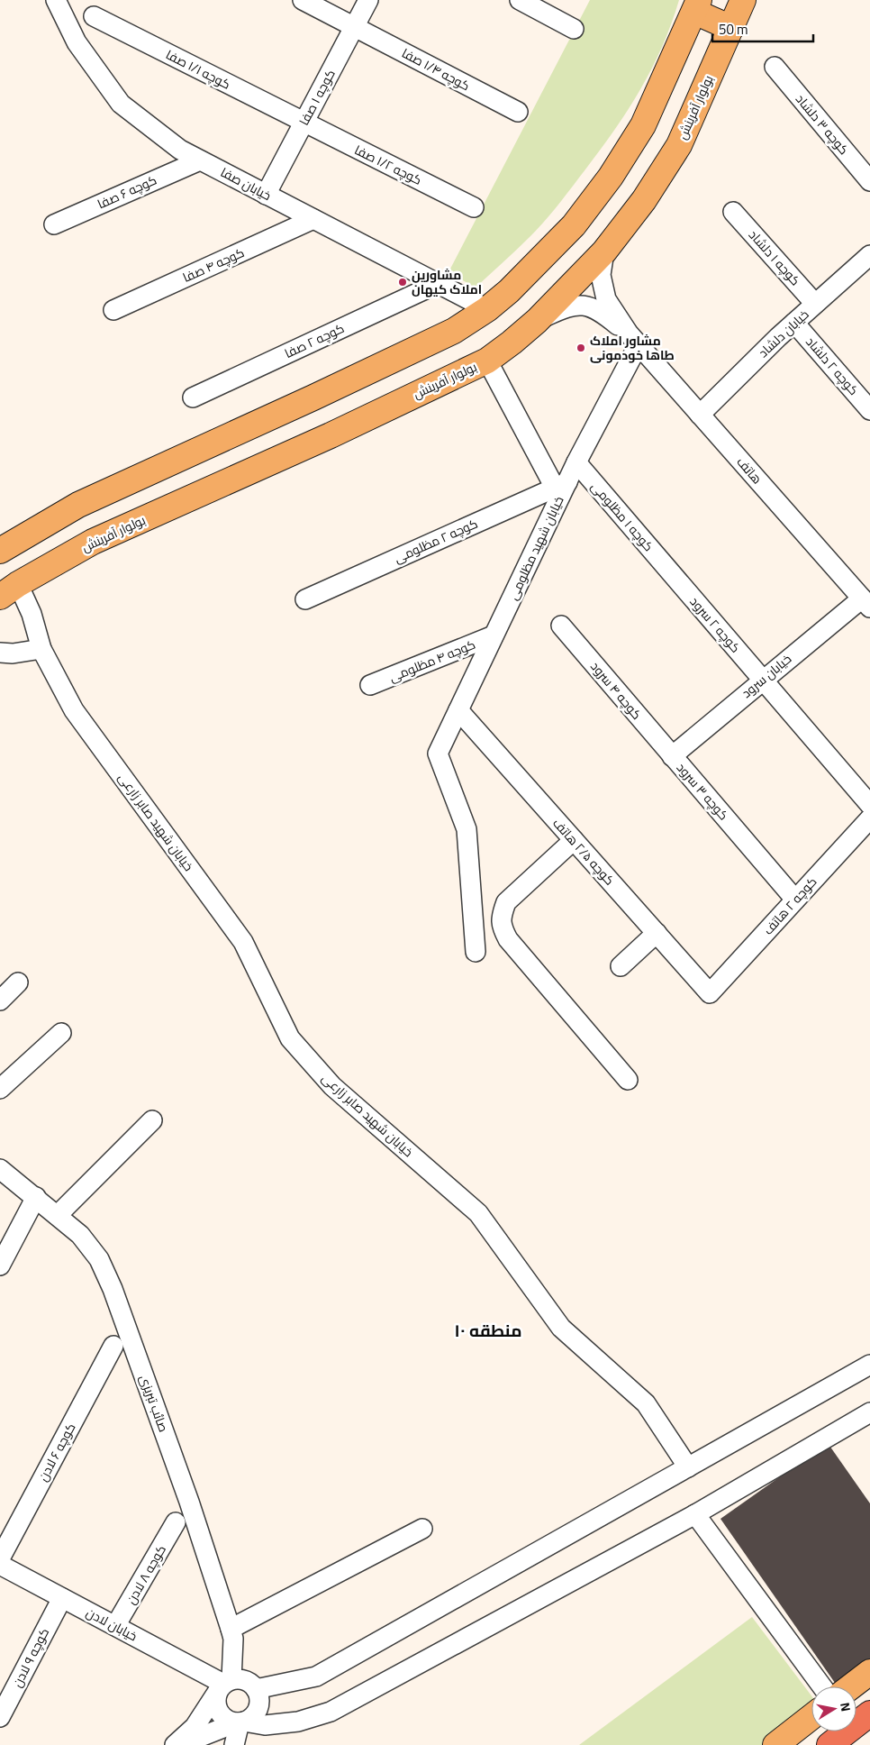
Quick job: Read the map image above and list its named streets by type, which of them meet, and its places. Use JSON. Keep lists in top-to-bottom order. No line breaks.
{"streets":{"main road":["بولوار آفرینش"],"street":["کوچه ۱/۱ صفا","کوچه ۱/۴ صفا","کوچه ۱ صفا","کوچه ۳ دلشاد","کوچه ۱/۲ صفا","خیابان صفا","کوچه ۶ صفا","کوچه ۱ دلشاد","کوچه ۴ صفا","خیابان دلشاد","کوچه ۲ صفا","کوچه ۲ دلشاد","هاتف","کوچه ۱ مظلومی","کوچه ۲ مظلومی","خیابان شهید مظلومی","کوچه ۲ سرود","کوچه ۴ مظلومی","خیابان سرود","کوچه ۴ سرود","کوچه ۳ سرود","خیابان شهید صابر زارعی","کوچه ۲/۵ هاتف","کوچه ۲ هاتف","صائب تبریزی","کوچه ۶ لادن","کوچه ۸ لادن","خیابان لادن","کوچه ۹ لادن"]},"crossings":[["کوچه ۱/۱ صفا","کوچه ۱ صفا"],["کوچه ۱/۱ صفا","کوچه ۱/۲ صفا"],["کوچه ۱/۴ صفا","کوچه ۱ صفا"],["کوچه ۱ صفا","کوچه ۱/۲ صفا"],["کوچه ۱ صفا","خیابان صفا"],["بولوار آفرینش","هاتف"],["بولوار آفرینش","خیابان شهید صابر زارعی"],["خیابان صفا","کوچه ۶ صفا"],["خیابان صفا","کوچه ۴ صفا"],["خیابان صفا","کوچه ۲ صفا"],["کوچه ۱ دلشاد","خیابان دلشاد"],["خیابان دلشاد","کوچه ۲ دلشاد"],["خیابان دلشاد","هاتف"],["هاتف","خیابان شهید مظلومی"],["هاتف","خیابان سرود"],["کوچه ۱ مظلومی","خیابان شهید مظلومی"],["کوچه ۱ مظلومی","کوچه ۲ سرود"],["کوچه ۲ مظلومی","خیابان شهید مظلومی"],["خیابان شهید مظلومی","کوچه ۴ مظلومی"],["خیابان شهید مظلومی","کوچه ۲/۵ هاتف"],["کوچه ۲ سرود","خیابان سرود"],["خیابان سرود","کوچه ۴ سرود"],["خیابان سرود","کوچه ۳ سرود"],["کوچه ۴ سرود","کوچه ۳ سرود"],["کوچه ۳ سرود","کوچه ۲ هاتف"],["کوچه ۲/۵ هاتف","کوچه ۲ هاتف"],["صائب تبریزی","خیابان لادن"],["کوچه ۸ لادن","خیابان لادن"],["خیابان لادن","کوچه ۹ لادن"]],"districts":["منطقه ۱۰"],"places":["مشاورین املاک کیهان","مشاور املاک طاها خودمونی"],"scale_bar":"50 m","north":"right"}
